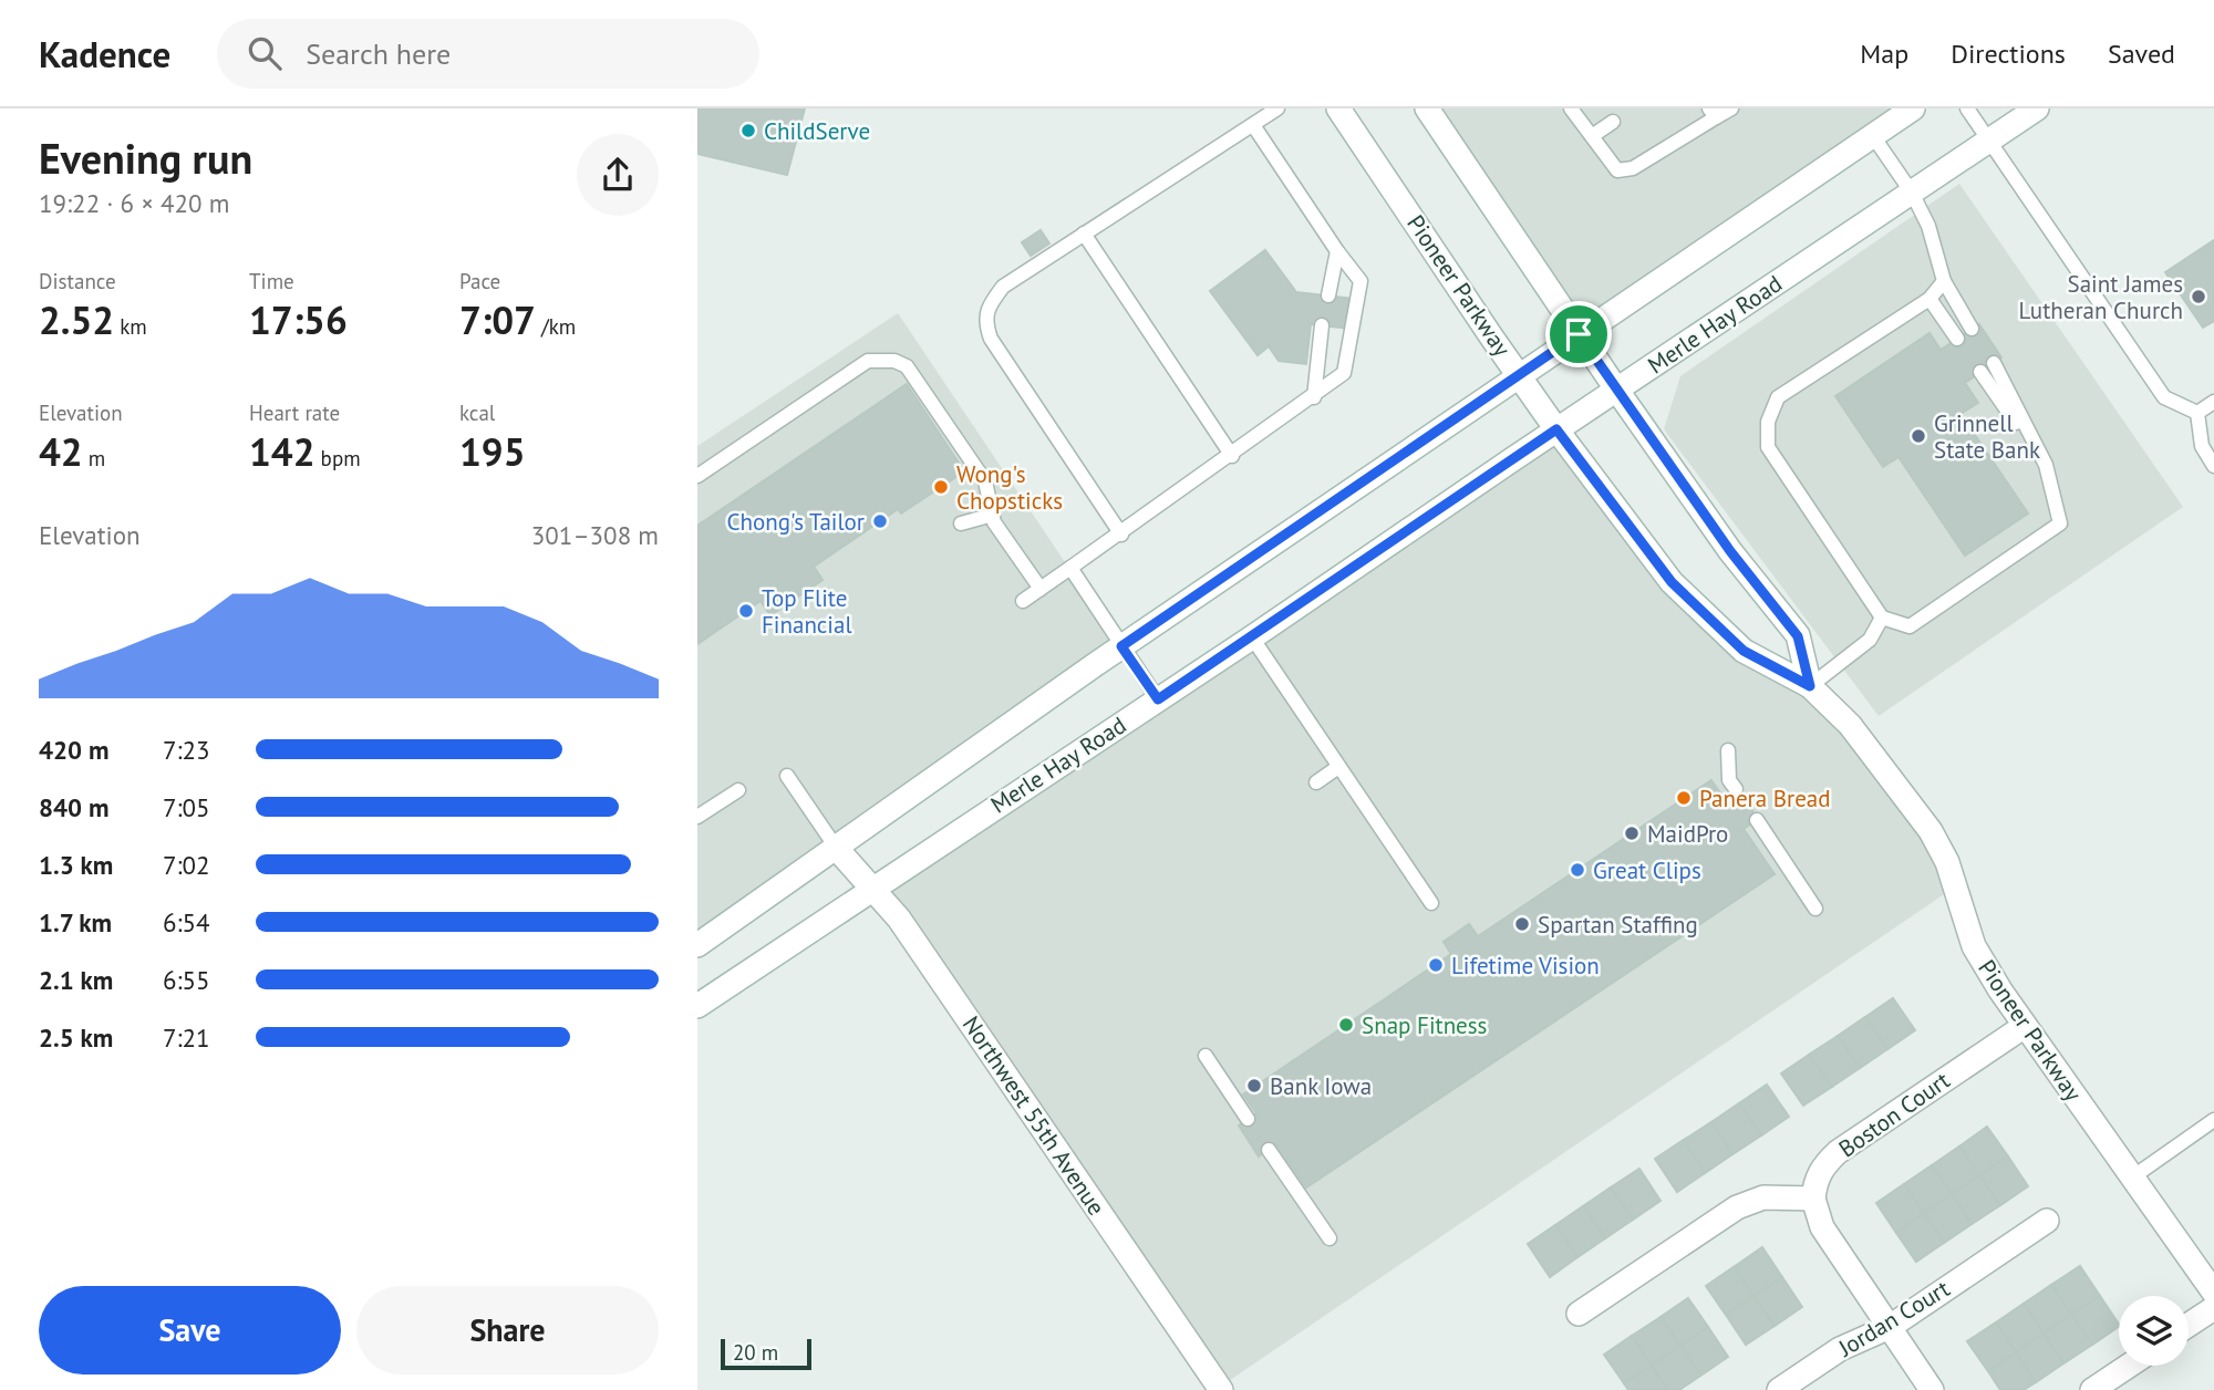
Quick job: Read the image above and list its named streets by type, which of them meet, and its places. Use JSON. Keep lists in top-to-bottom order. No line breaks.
{"streets":{"street":["Pioneer Parkway","Merle Hay Road","Boston Court","Northwest 55th Avenue","Jordan Court"]},"crossings":[["Pioneer Parkway","Merle Hay Road"],["Pioneer Parkway","Boston Court"],["Merle Hay Road","Northwest 55th Avenue"]],"places":["ChildServe","Saint James Lutheran Church","Grinnell State Bank","Wong's Chopsticks","Chong's Tailor","Top Flite Financial","Panera Bread","MaidPro","Great Clips","Spartan Staffing","Lifetime Vision","Snap Fitness","Bank Iowa"],"scale_bar":"20 m","page":{"header":"Kadence","search":"Search here","nav":["Map","Directions","Saved"],"heading":["Evening run","19:22 · 6 × 420 m"],"stats":[["Distance","2.52 km"],["Time","17:56"],["Pace","7:07 /km"],["Elevation","42 m"],["Heart rate","142 bpm"],["kcal","195"]],"chart":["Elevation","301–308 m"],"list":[{"name":"420 m","note":"7:23"},{"name":"840 m","note":"7:05"},{"name":"1.3 km","note":"7:02"},{"name":"1.7 km","note":"6:54"},{"name":"2.1 km","note":"6:55"},{"name":"2.5 km","note":"7:21"}],"buttons":["Save","Share"],"scale":"20 m"}}
